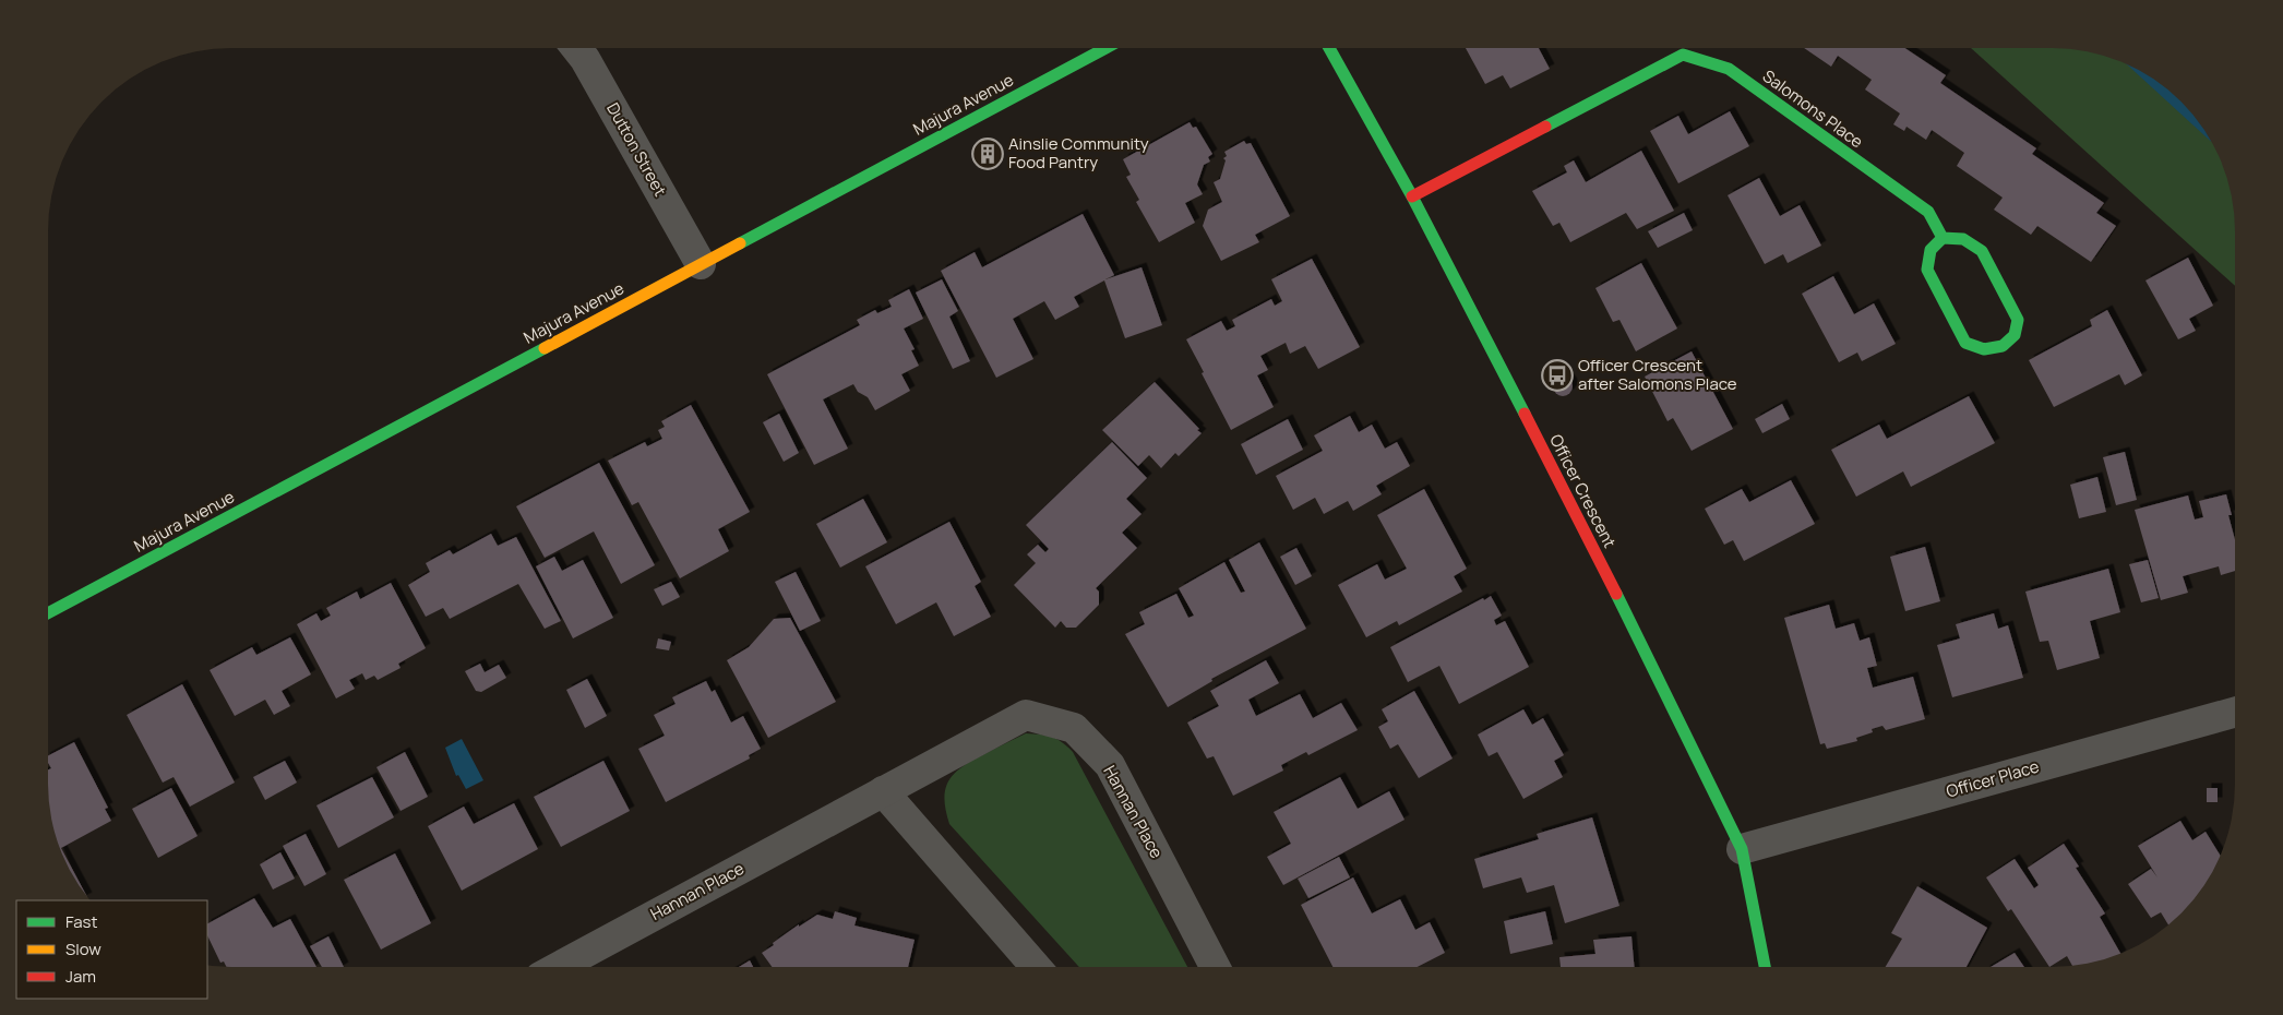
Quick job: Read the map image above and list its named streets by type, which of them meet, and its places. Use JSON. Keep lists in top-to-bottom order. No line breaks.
{"streets":{"street":["Majura Avenue","Salomons Place","Dutton Street","Officer Crescent","Officer Place","Hannan Place"]},"crossings":[["Majura Avenue","Dutton Street"],["Salomons Place","Officer Crescent"],["Officer Crescent","Officer Place"]],"places":{"building":["Ainslie Community Food Pantry"],"bus stop":["Officer Crescent after Salomons Place"]},"legend":["Fast","Slow","Jam"]}
